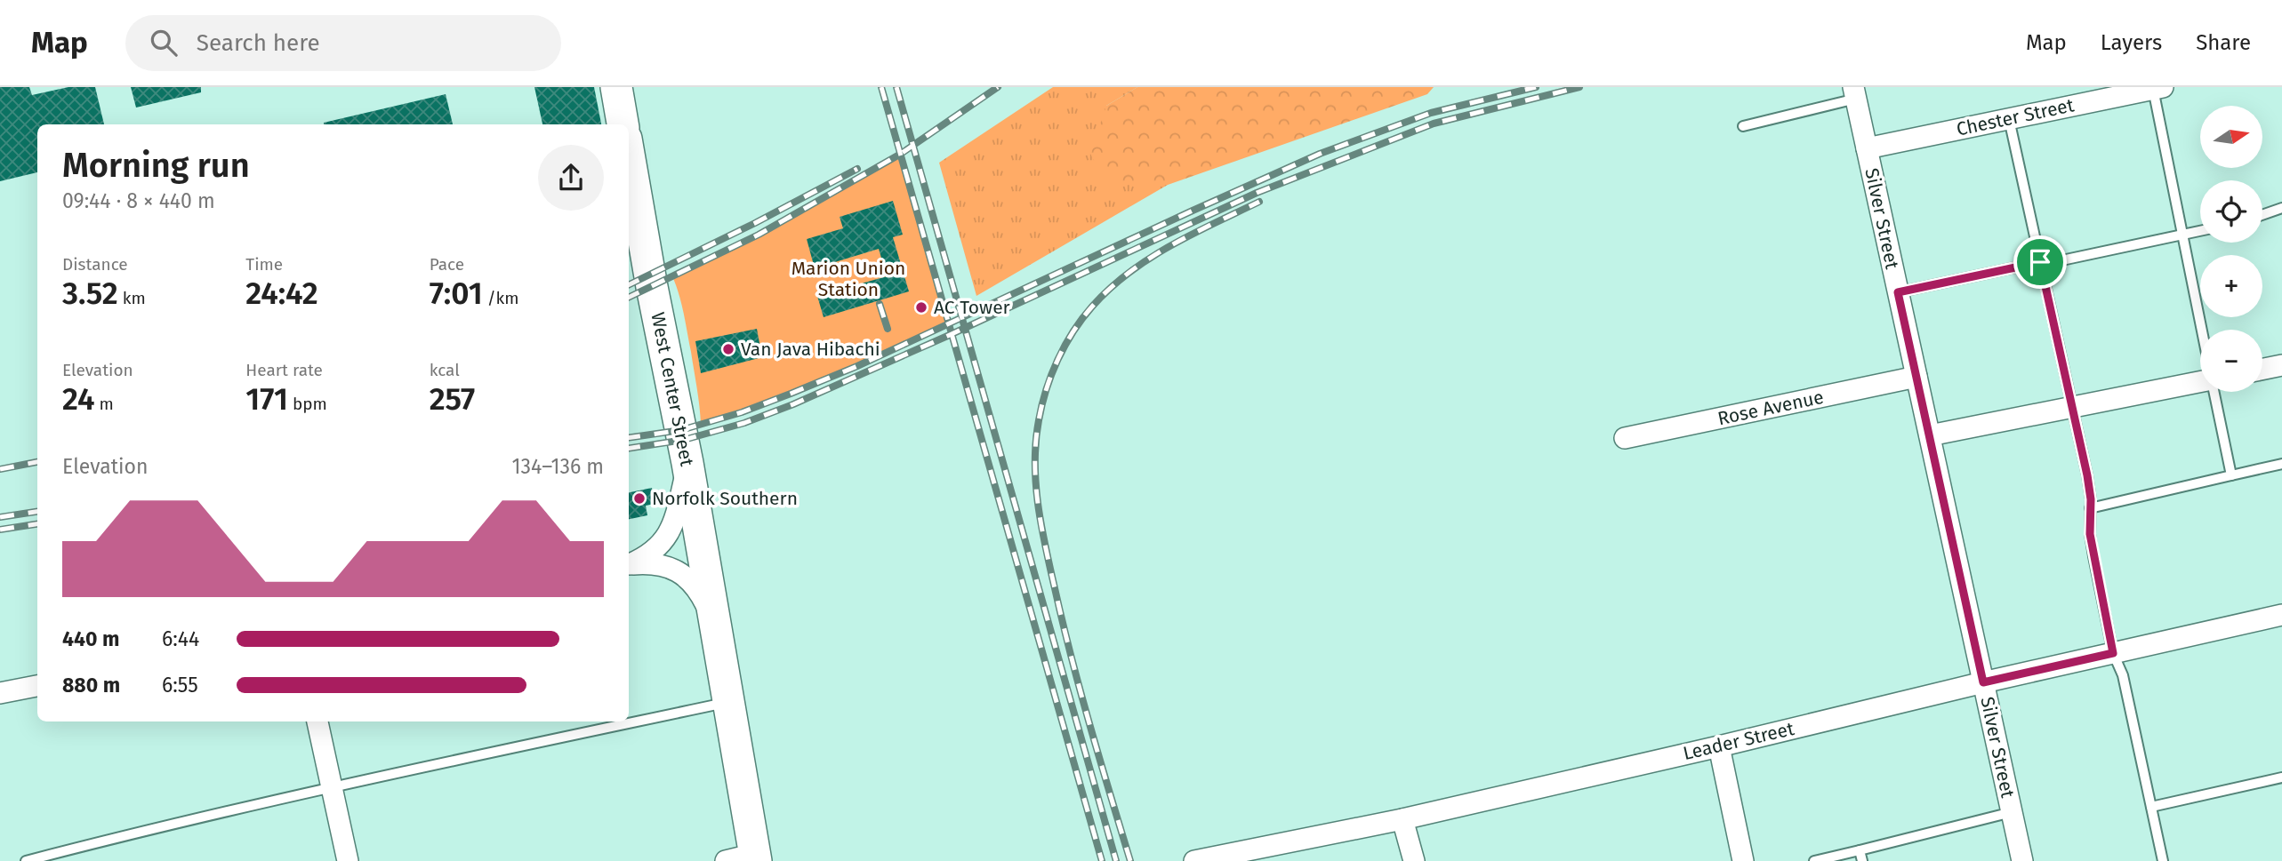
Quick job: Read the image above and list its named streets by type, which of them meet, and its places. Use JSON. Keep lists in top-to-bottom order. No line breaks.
{"streets":{"main road":["West Center Street"],"street":["Chester Street","Silver Street","Rose Avenue","Leader Street"]},"crossings":[["Chester Street","Silver Street"],["Silver Street","Rose Avenue"],["Silver Street","Leader Street"]],"parks":["Marion Union Station"],"places":["AC Tower","Van Java Hibachi","Norfolk Southern"],"north":"right","page":{"header":"Map","search":"Search here","nav":["Map","Layers","Share"],"map_buttons":["+","−"],"heading":["Morning run","09:44 · 8 × 440 m"],"stats":[["Distance","3.52 km"],["Time","24:42"],["Pace","7:01 /km"],["Elevation","24 m"],["Heart rate","171 bpm"],["kcal","257"]],"chart":["Elevation","134–136 m"],"list":[{"name":"440 m","note":"6:44"},{"name":"880 m","note":"6:55"}]}}
